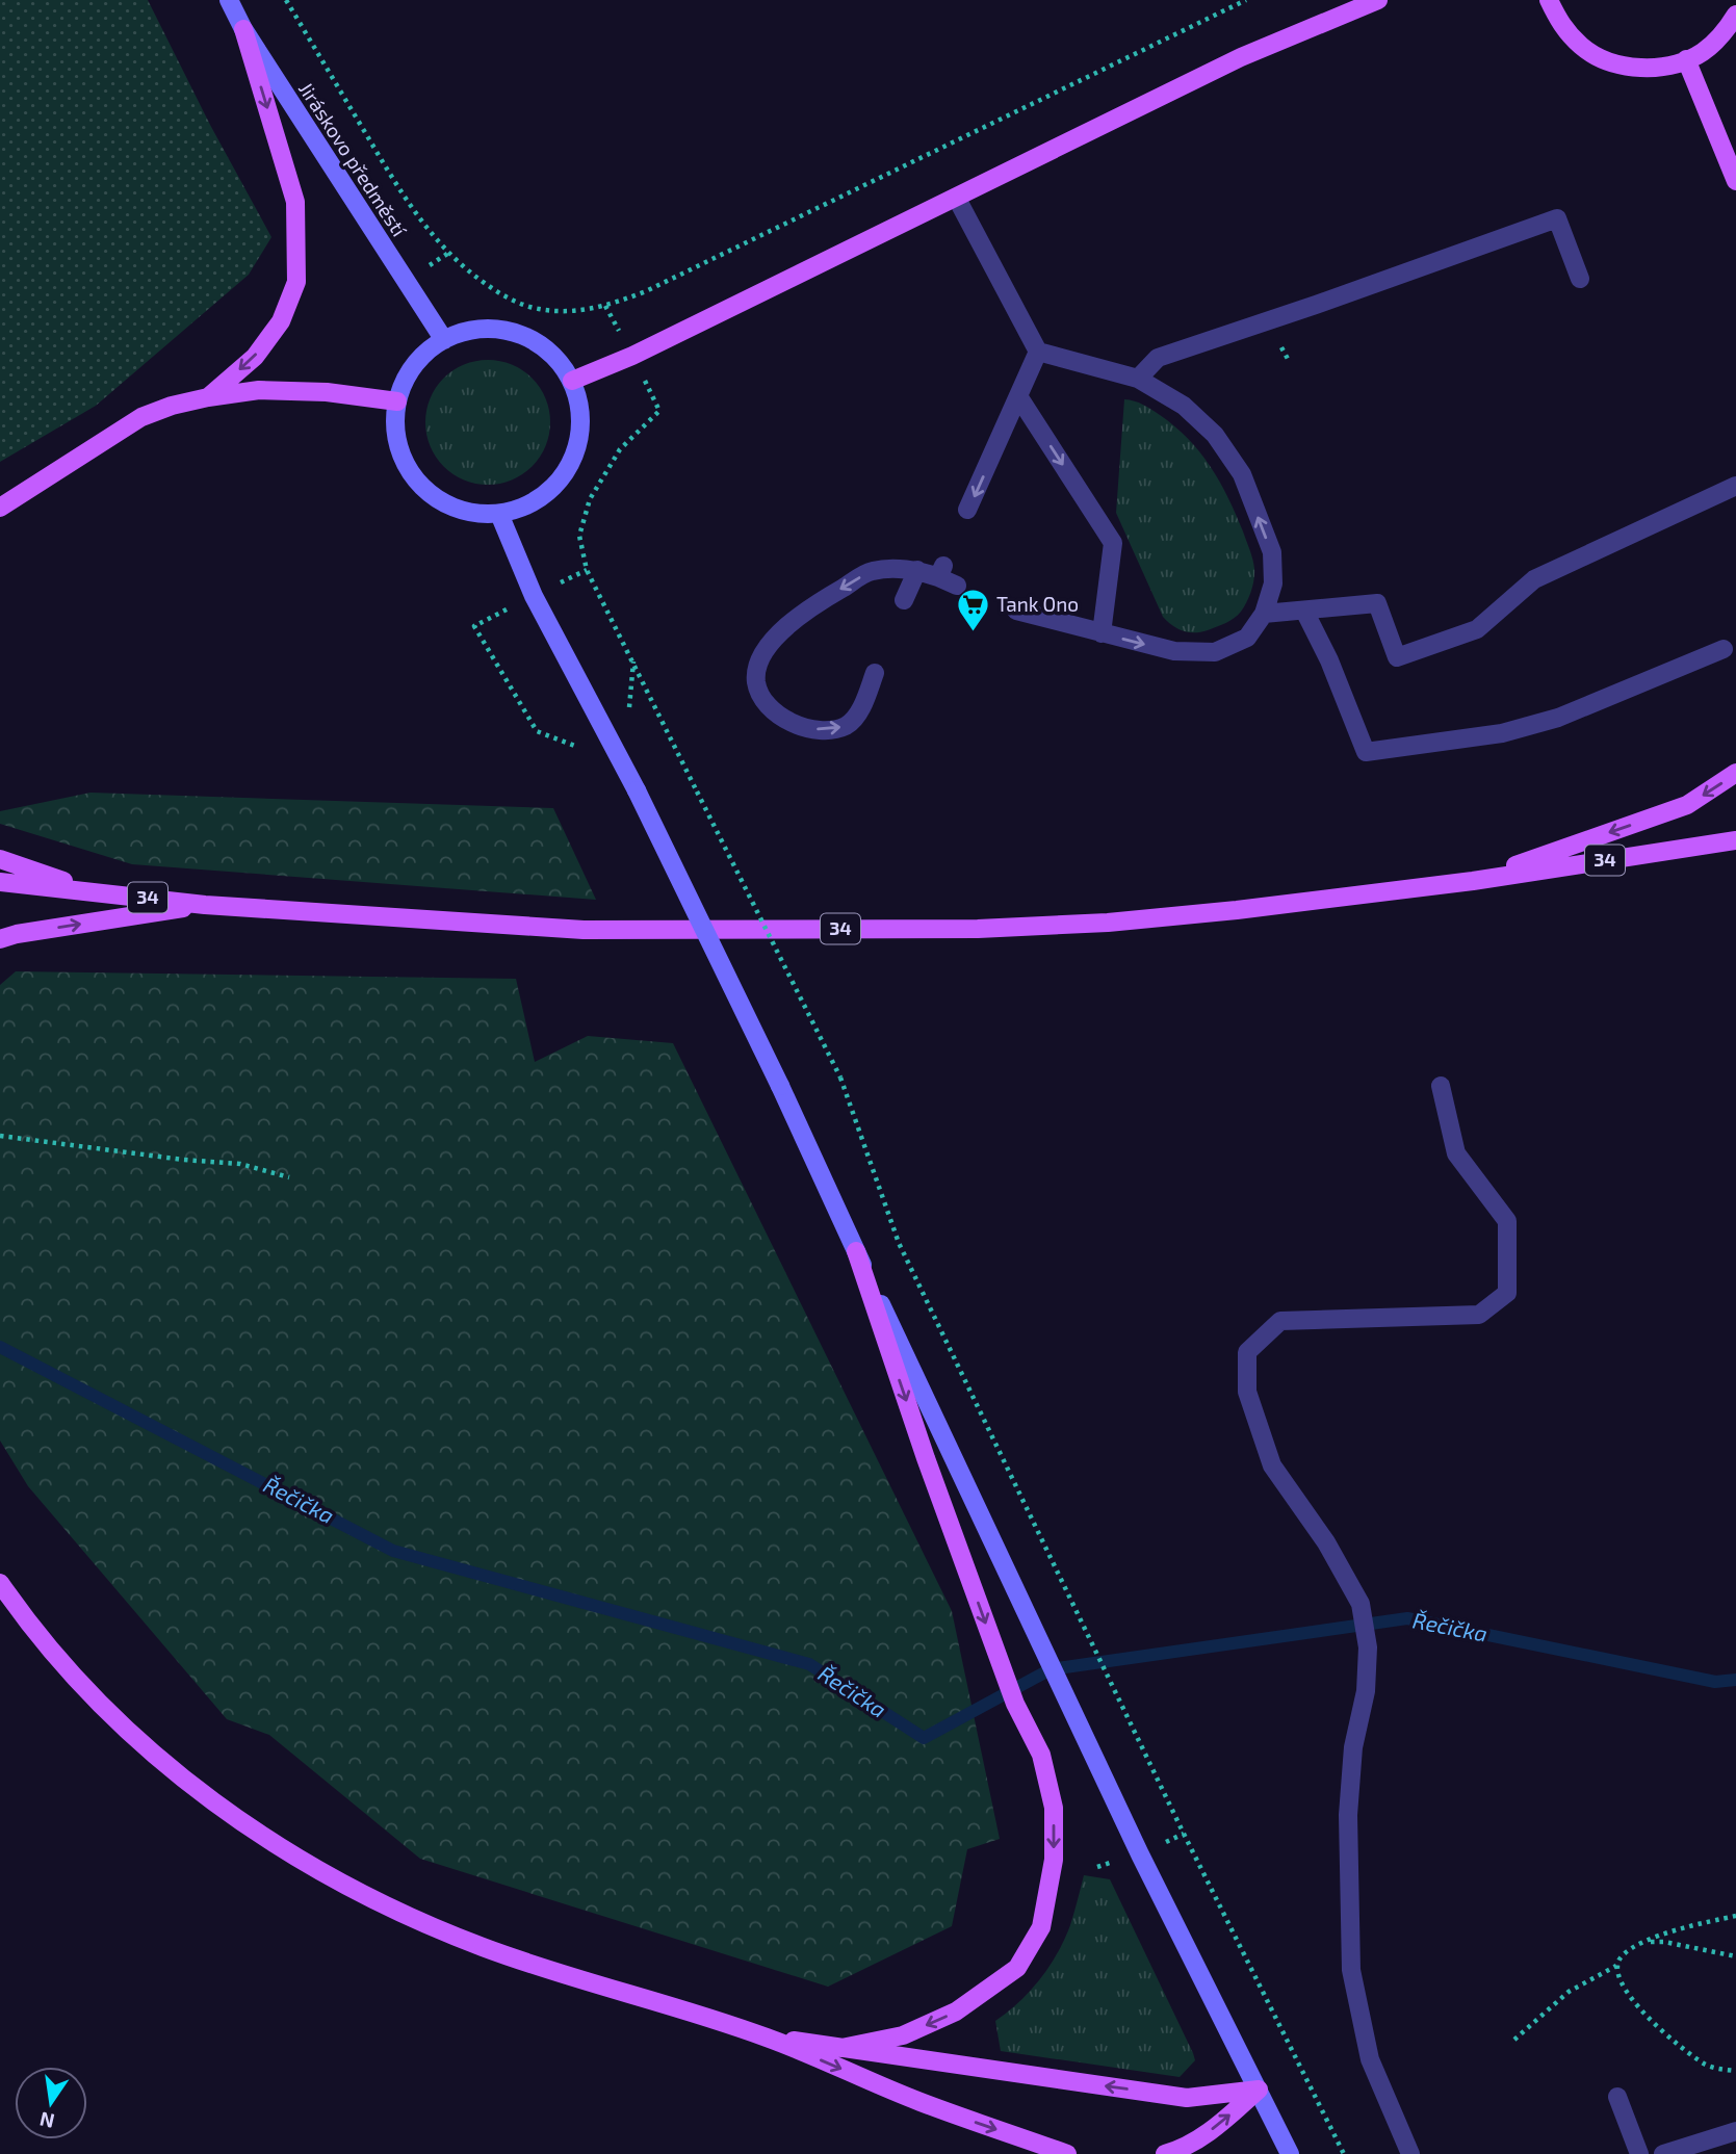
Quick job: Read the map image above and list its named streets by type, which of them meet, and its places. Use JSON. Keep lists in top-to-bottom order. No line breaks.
{"streets":{"main road":["Jiráskovo předměstí","34"]},"water":["Řečička"],"places":{"supermarket":["Tank Ono"]},"north":"bottom"}
